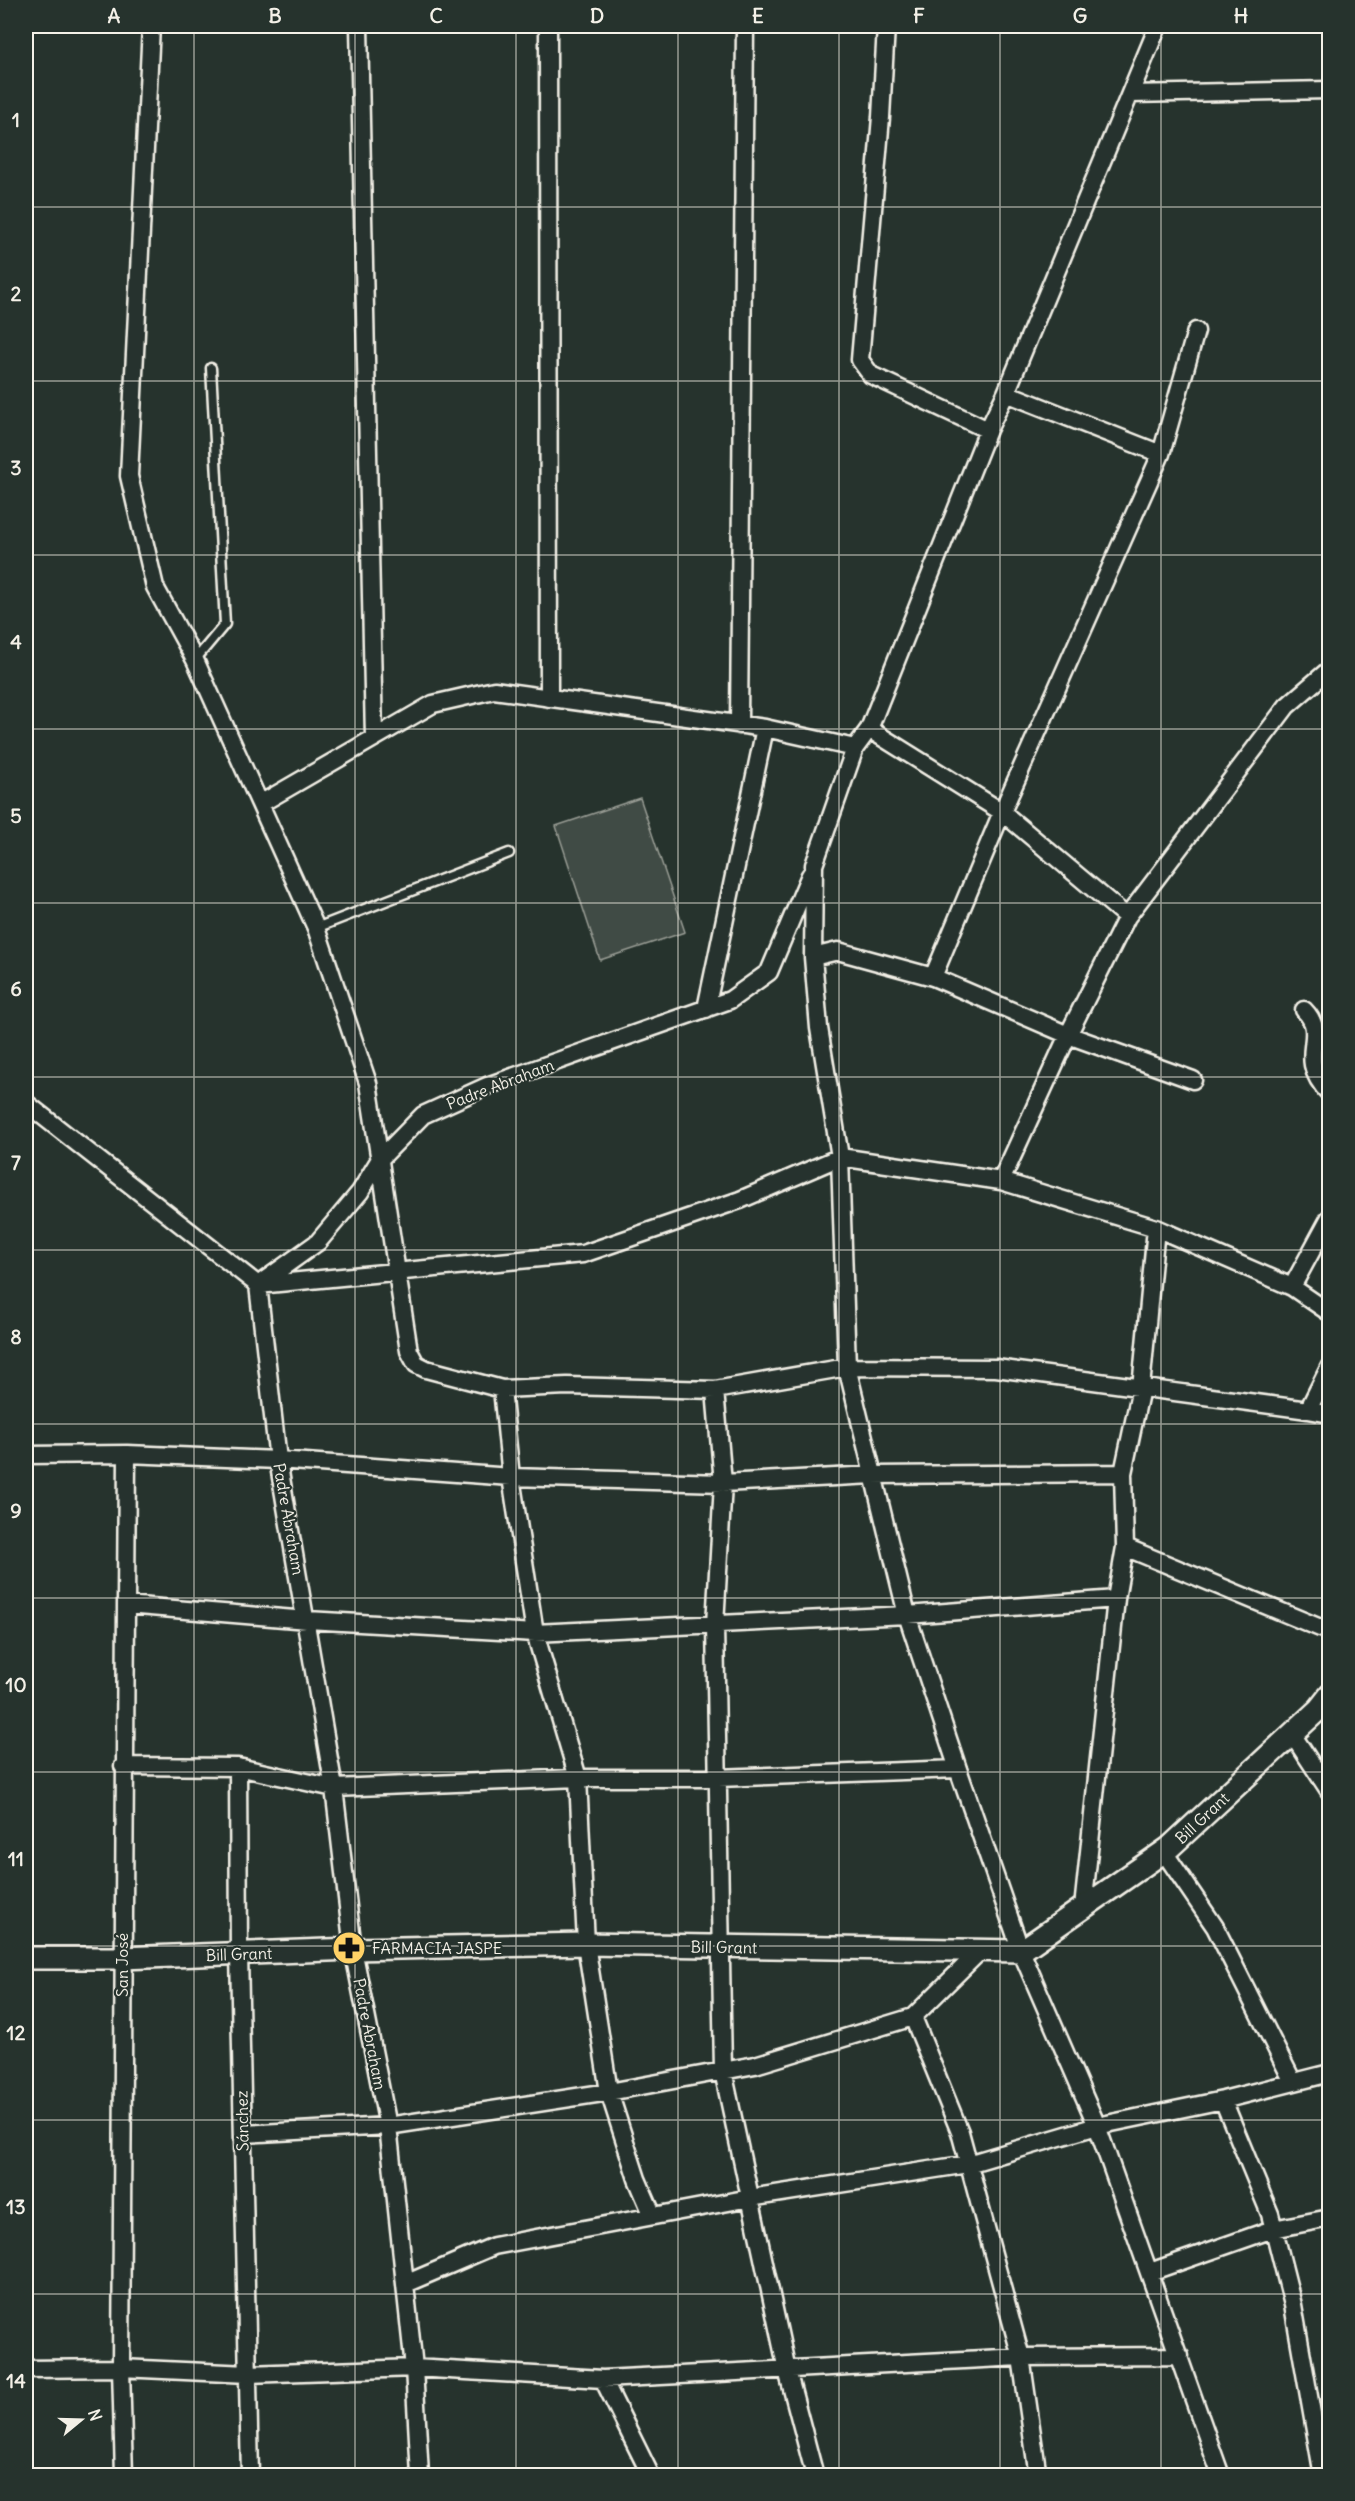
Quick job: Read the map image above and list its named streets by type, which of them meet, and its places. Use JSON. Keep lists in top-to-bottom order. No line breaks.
{"streets":{"street":["Padre Abraham","Bill Grant","San José","Sánchez"]},"crossings":[["Padre Abraham","Bill Grant"],["Bill Grant","San José"],["Bill Grant","Sánchez"]],"places":{"pharmacy":["FARMACIA JASPE"]},"north":"right","grid":{"columns":["A","B","C","D","E","F","G","H"],"rows":["1","2","3","4","5","6","7","8","9","10","11","12","13","14"]}}
